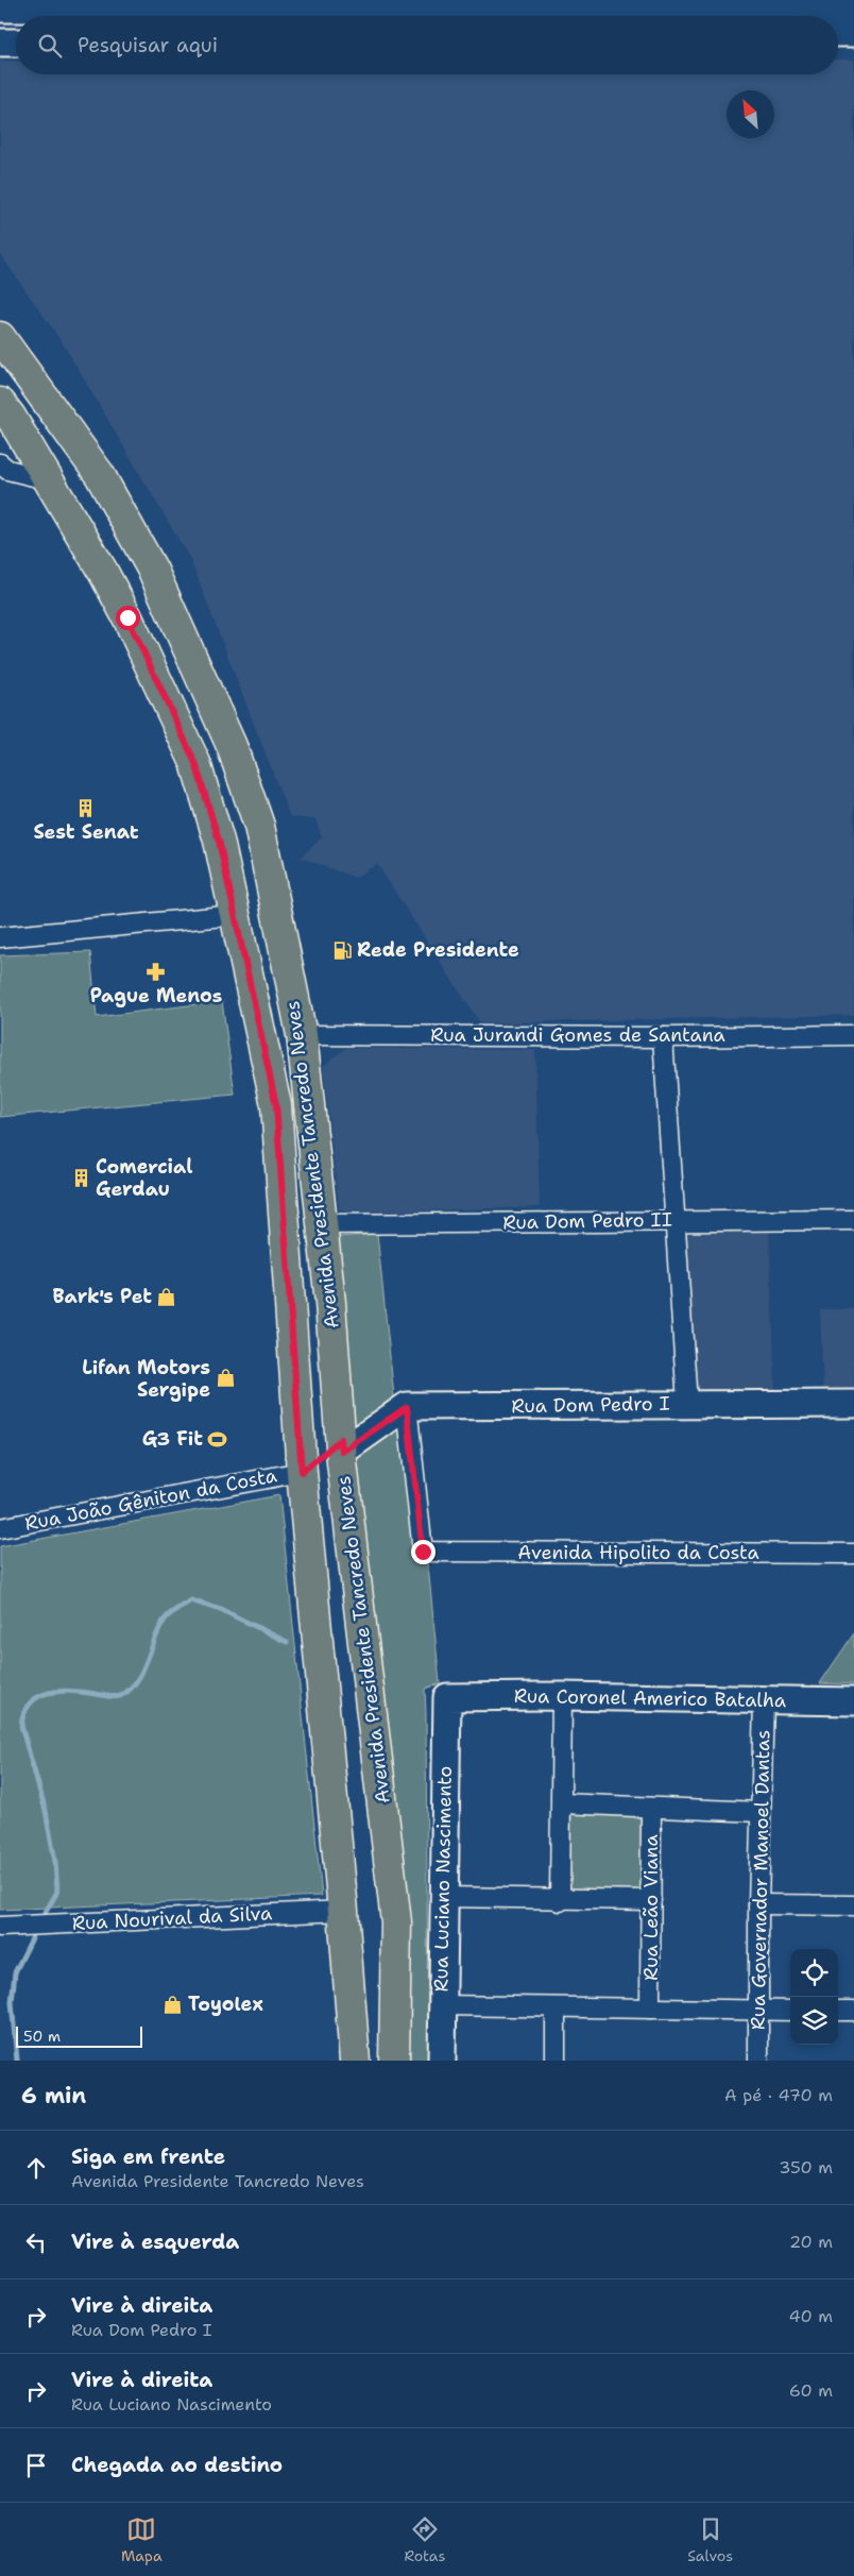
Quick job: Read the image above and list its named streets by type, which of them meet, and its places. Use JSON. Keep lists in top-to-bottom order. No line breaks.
{"streets":{"main road":["Avenida Presidente Tancredo Neves"],"street":["Rua Jurandi Gomes de Santana","Rua Dom Pedro II","Rua Dom Pedro I","Rua João Gêniton da Costa","Avenida Hipolito da Costa","Rua Coronel Americo Batalha","Rua Luciano Nascimento","Rua Governador Manoel Dantas","Rua Leão Viana","Rua Nourival da Silva"]},"crossings":[["Rua Jurandi Gomes de Santana","Avenida Presidente Tancredo Neves"],["Avenida Presidente Tancredo Neves","Rua Dom Pedro II"],["Avenida Presidente Tancredo Neves","Rua João Gêniton da Costa"],["Avenida Presidente Tancredo Neves","Rua Nourival da Silva"],["Rua Dom Pedro I","Avenida Hipolito da Costa"],["Rua Coronel Americo Batalha","Rua Luciano Nascimento"],["Rua Coronel Americo Batalha","Rua Governador Manoel Dantas"]],"places":{"building":["Sest Senat","Comercial Gerdau"],"fuel station":["Rede Presidente"],"pharmacy":["Pague Menos"],"shop":["Bark's Pet","Lifan Motors Sergipe","Toyolex"],"sports":["G3 Fit"]},"scale_bar":"50 m","north":"top left","page":{"search":"Pesquisar aqui","scale":"50 m","heading":["6 min","A pé · 470 m"],"list":[["Siga em frente","Avenida Presidente Tancredo Neves","350 m"],["Vire à esquerda","20 m"],["Vire à direita","Rua Dom Pedro I","40 m"],["Vire à direita","Rua Luciano Nascimento","60 m"],"Chegada ao destino"],"nav":["Mapa","Rotas","Salvos"]}}
